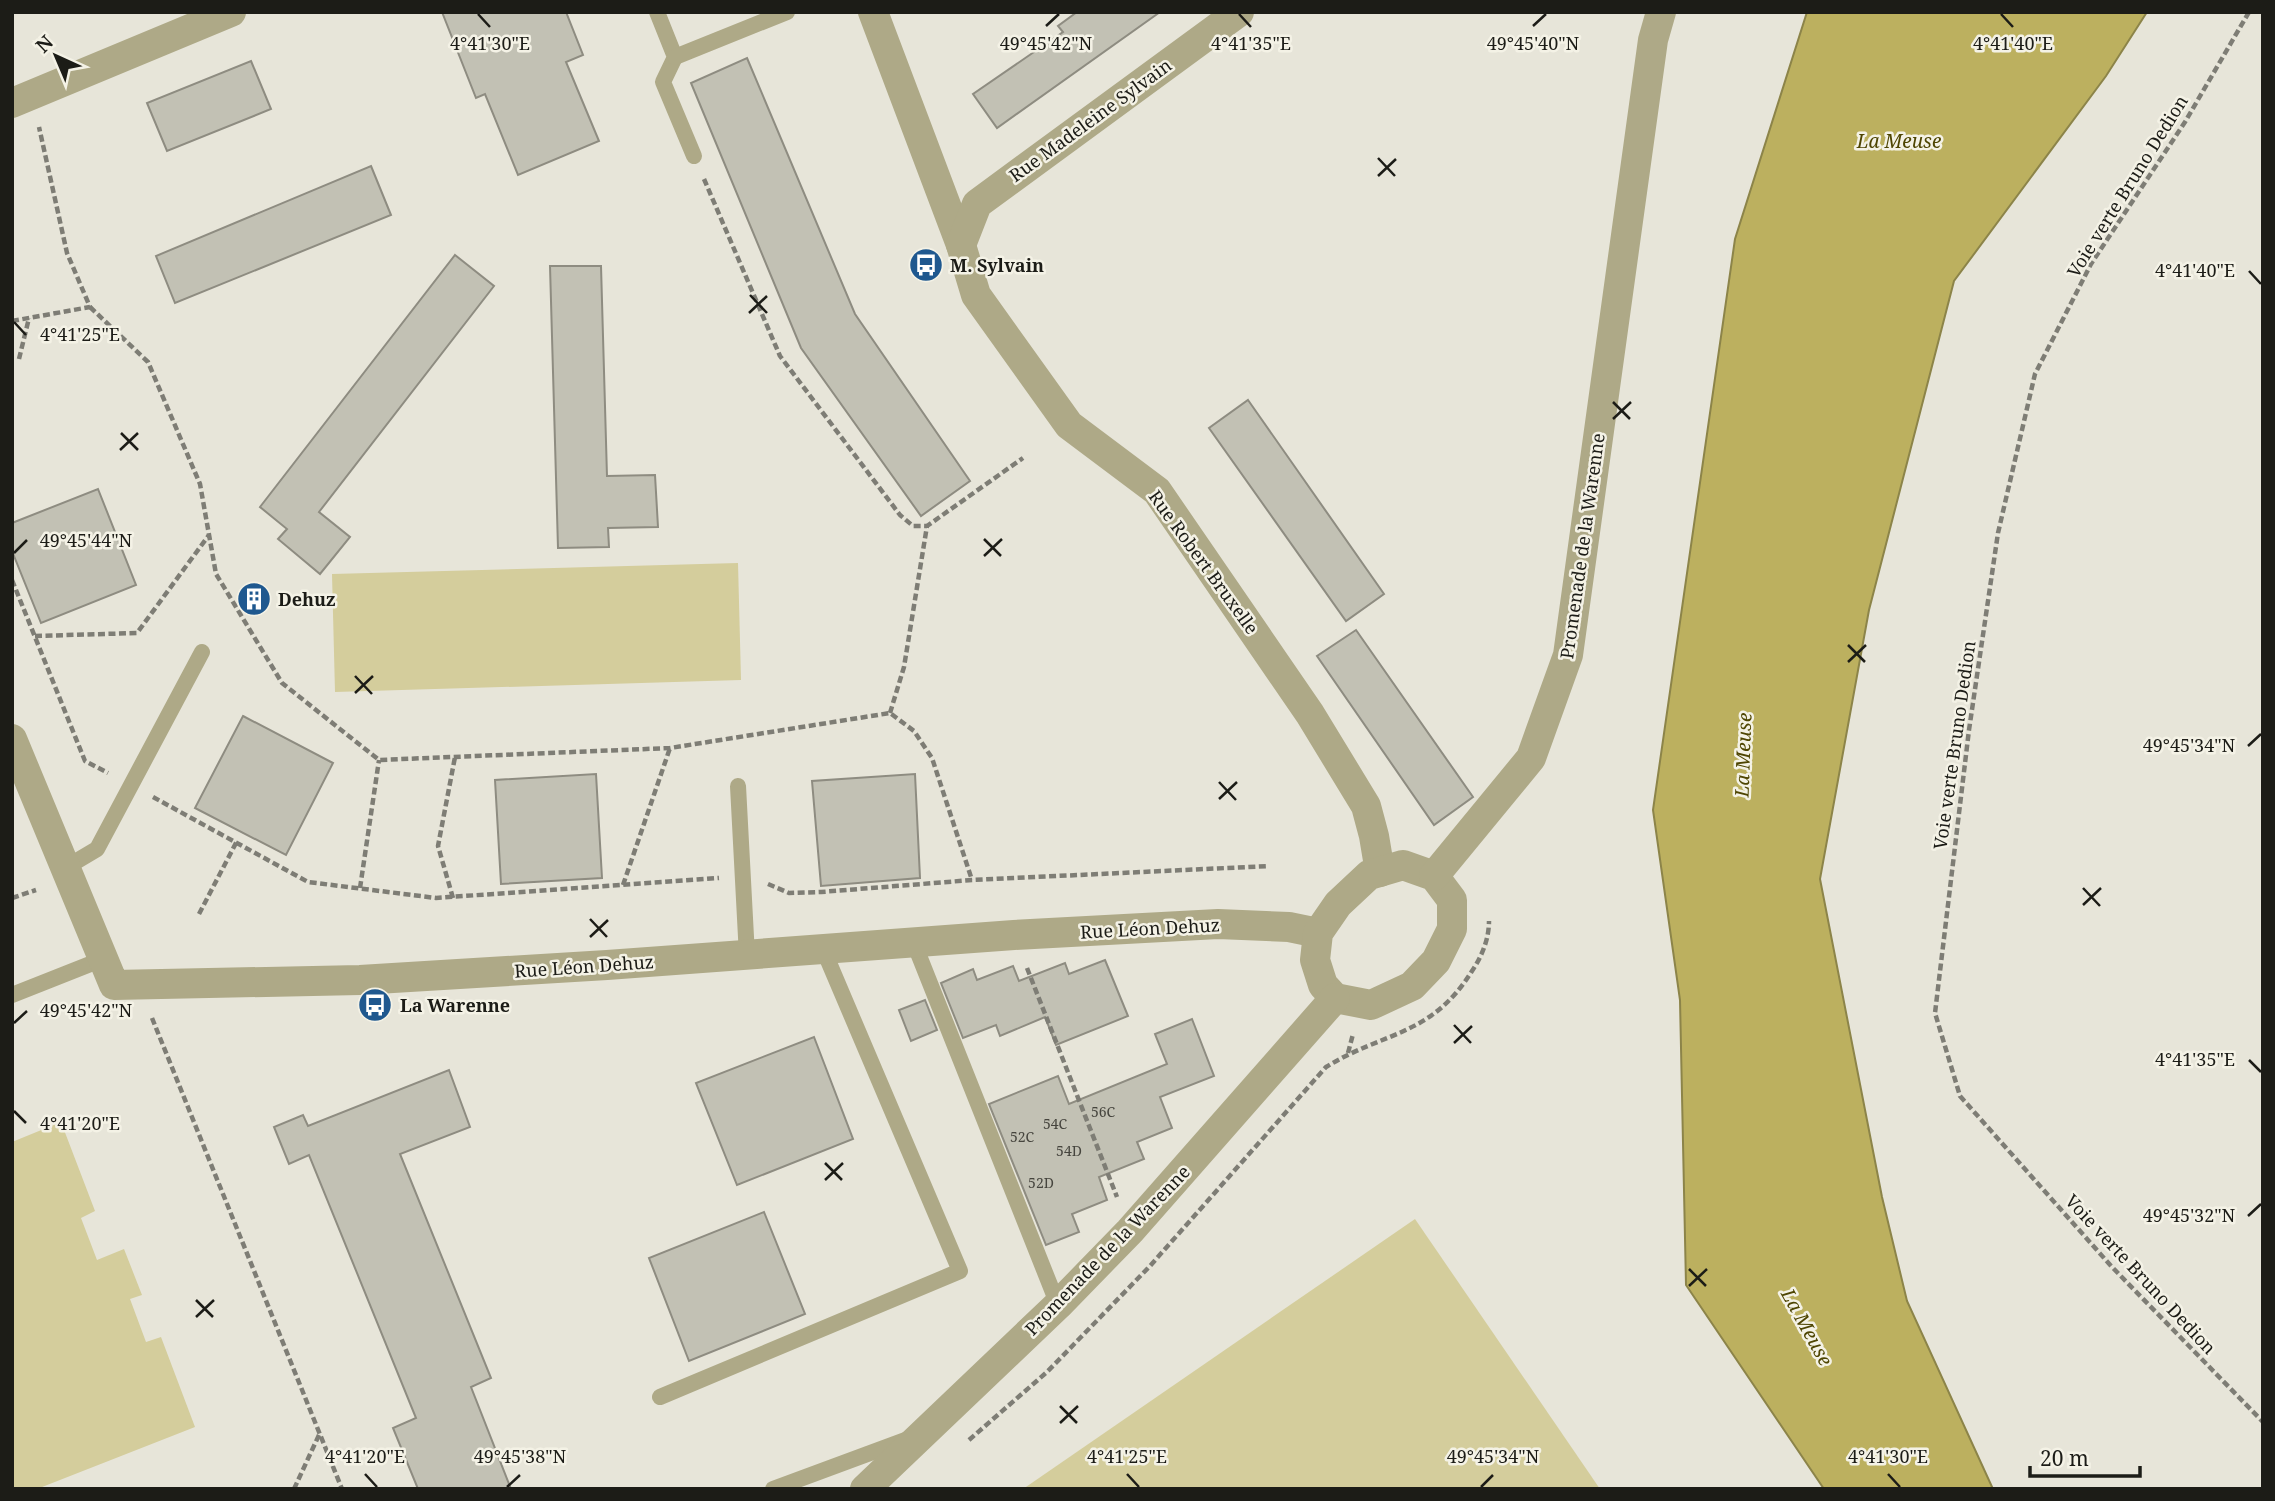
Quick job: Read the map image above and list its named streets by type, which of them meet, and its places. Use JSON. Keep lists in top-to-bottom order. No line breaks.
{"streets":{"street":["Rue Madeleine Sylvain","Promenade de la Warenne","Rue Robert Bruxelle","Rue Léon Dehuz"],"path":["Voie verte Bruno Dedion"]},"crossings":[["Rue Madeleine Sylvain","Rue Robert Bruxelle"],["Promenade de la Warenne","Rue Robert Bruxelle"],["Promenade de la Warenne","Rue Léon Dehuz"],["Rue Robert Bruxelle","Rue Léon Dehuz"]],"water":["La Meuse"],"places":{"bus stop":["M. Sylvain","La Warenne"],"building":["Dehuz"]},"house_numbers":["56C","54C","52C","54D","52D"],"scale_bar":"20 m","north":"top left","coordinates":["49°45'42\"N","49°45'40\"N","4°41'30\"E","4°41'35\"E","4°41'40\"E","4°41'25\"E","49°45'44\"N","49°45'34\"N","4°41'20\"E","49°45'32\"N","49°45'38\"N"]}
